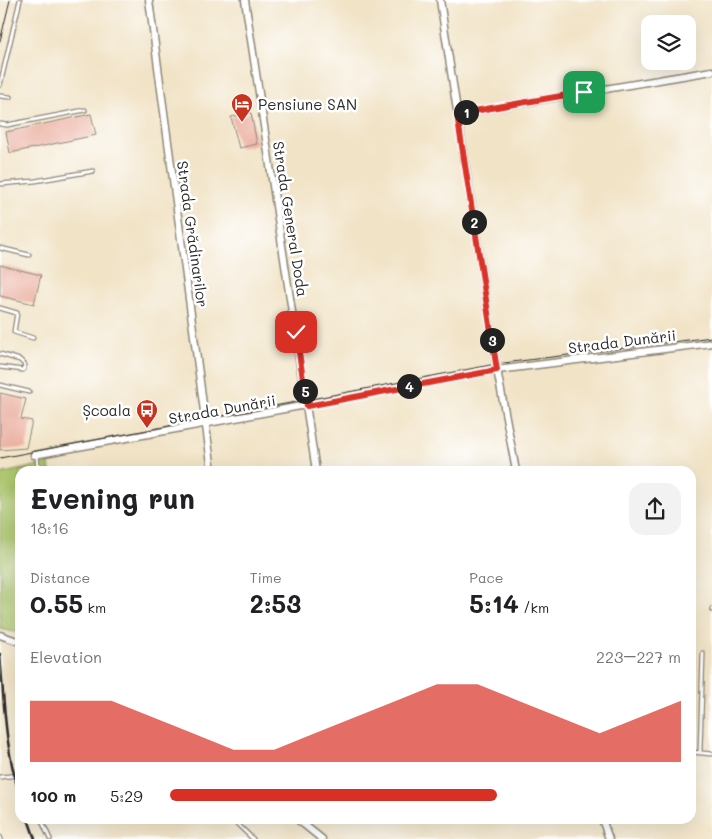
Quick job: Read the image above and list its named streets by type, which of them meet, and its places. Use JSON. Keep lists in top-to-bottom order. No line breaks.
{"streets":{"street":["Strada General Doda","Strada Grădinarilor","Strada Dunării"]},"crossings":[["Strada General Doda","Strada Dunării"],["Strada Grădinarilor","Strada Dunării"]],"places":{"hotel":["Pensiune SAN"],"bus stop":["Școala"]},"page":{"pins":["1","2","3","4","5"],"heading":["Evening run","18:16"],"stats":[["Distance","0.55 km"],["Time","2:53"],["Pace","5:14 /km"]],"chart":["Elevation","223–227 m"],"list":[{"name":"100 m","note":"5:29"}]}}
